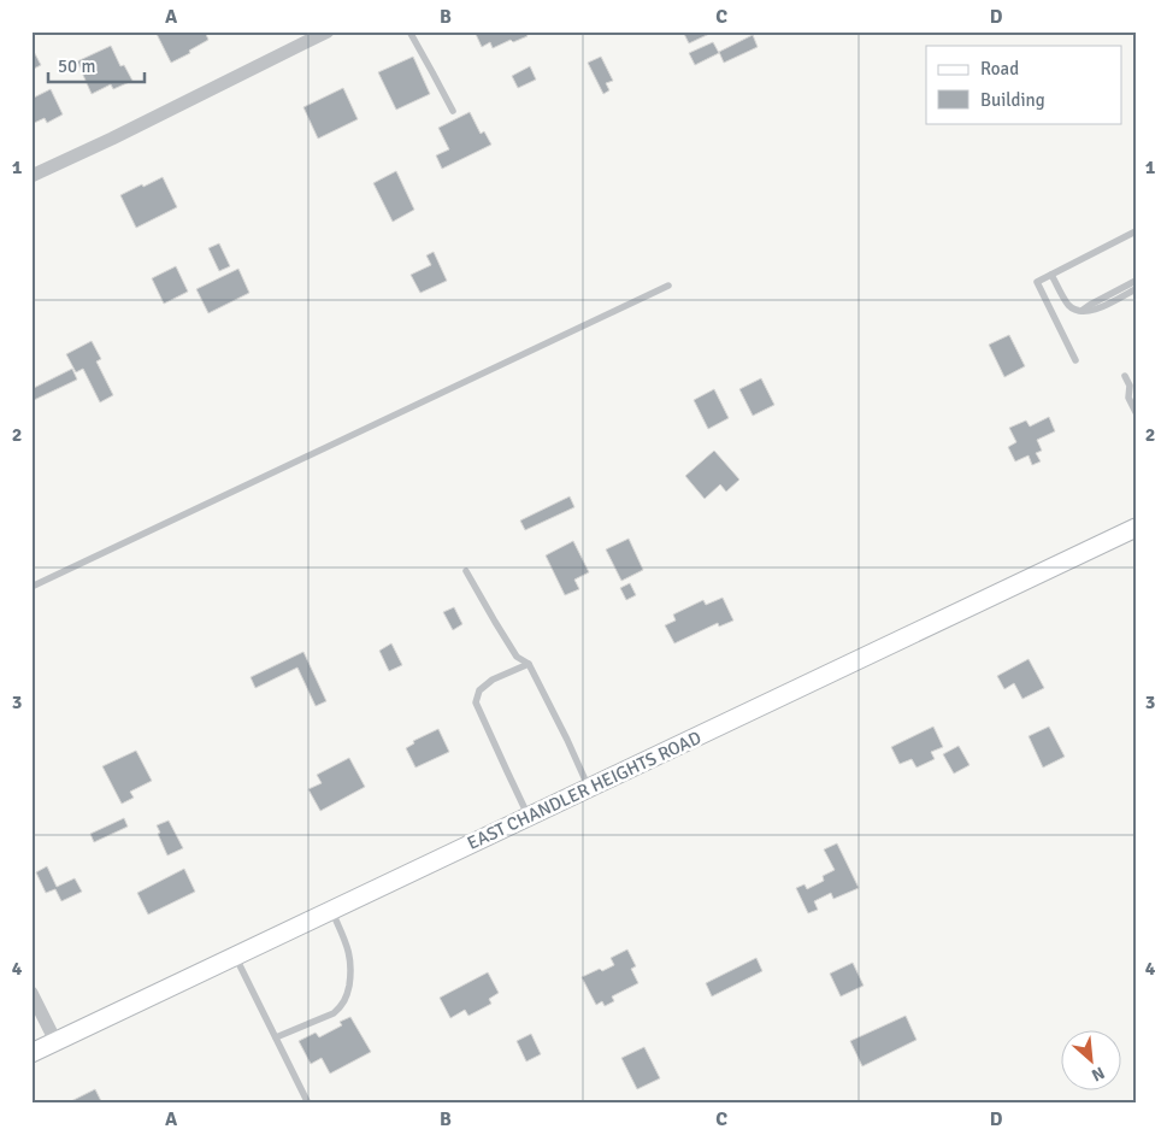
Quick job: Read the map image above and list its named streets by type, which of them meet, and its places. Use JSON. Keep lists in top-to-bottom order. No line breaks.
{"streets":{"main road":["EAST CHANDLER HEIGHTS ROAD"]},"legend":["Road","Building"],"scale_bar":"50 m","north":"bottom right","grid":{"columns":["A","B","C","D"],"rows":["1","2","3","4"]}}
